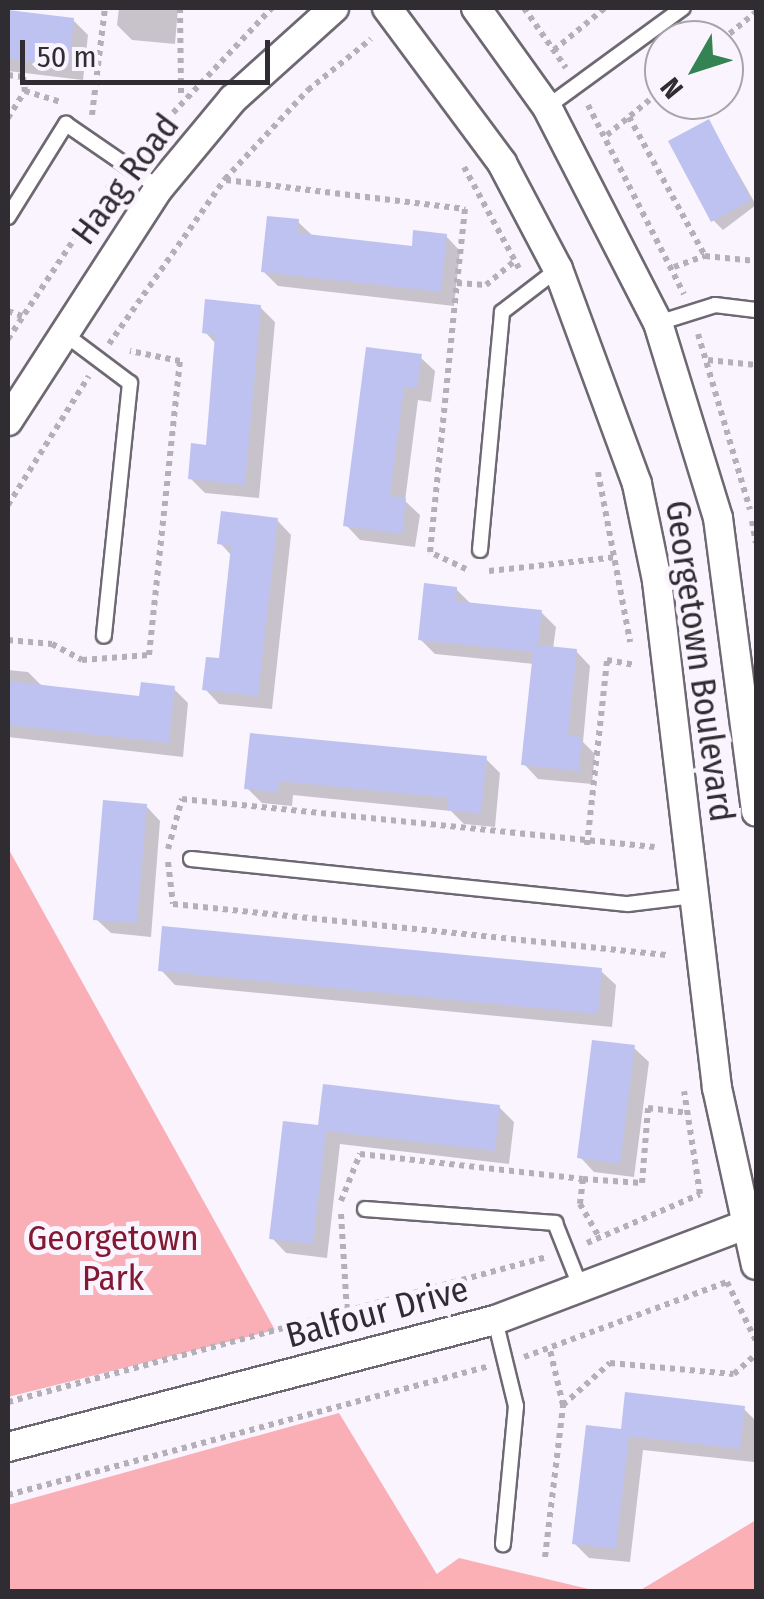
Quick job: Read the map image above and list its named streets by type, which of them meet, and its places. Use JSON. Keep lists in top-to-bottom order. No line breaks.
{"streets":{"street":["Haag Road","Georgetown Boulevard","Balfour Drive"]},"crossings":[["Georgetown Boulevard","Balfour Drive"]],"parks":["Georgetown Park"],"scale_bar":"50 m","north":"bottom left"}
